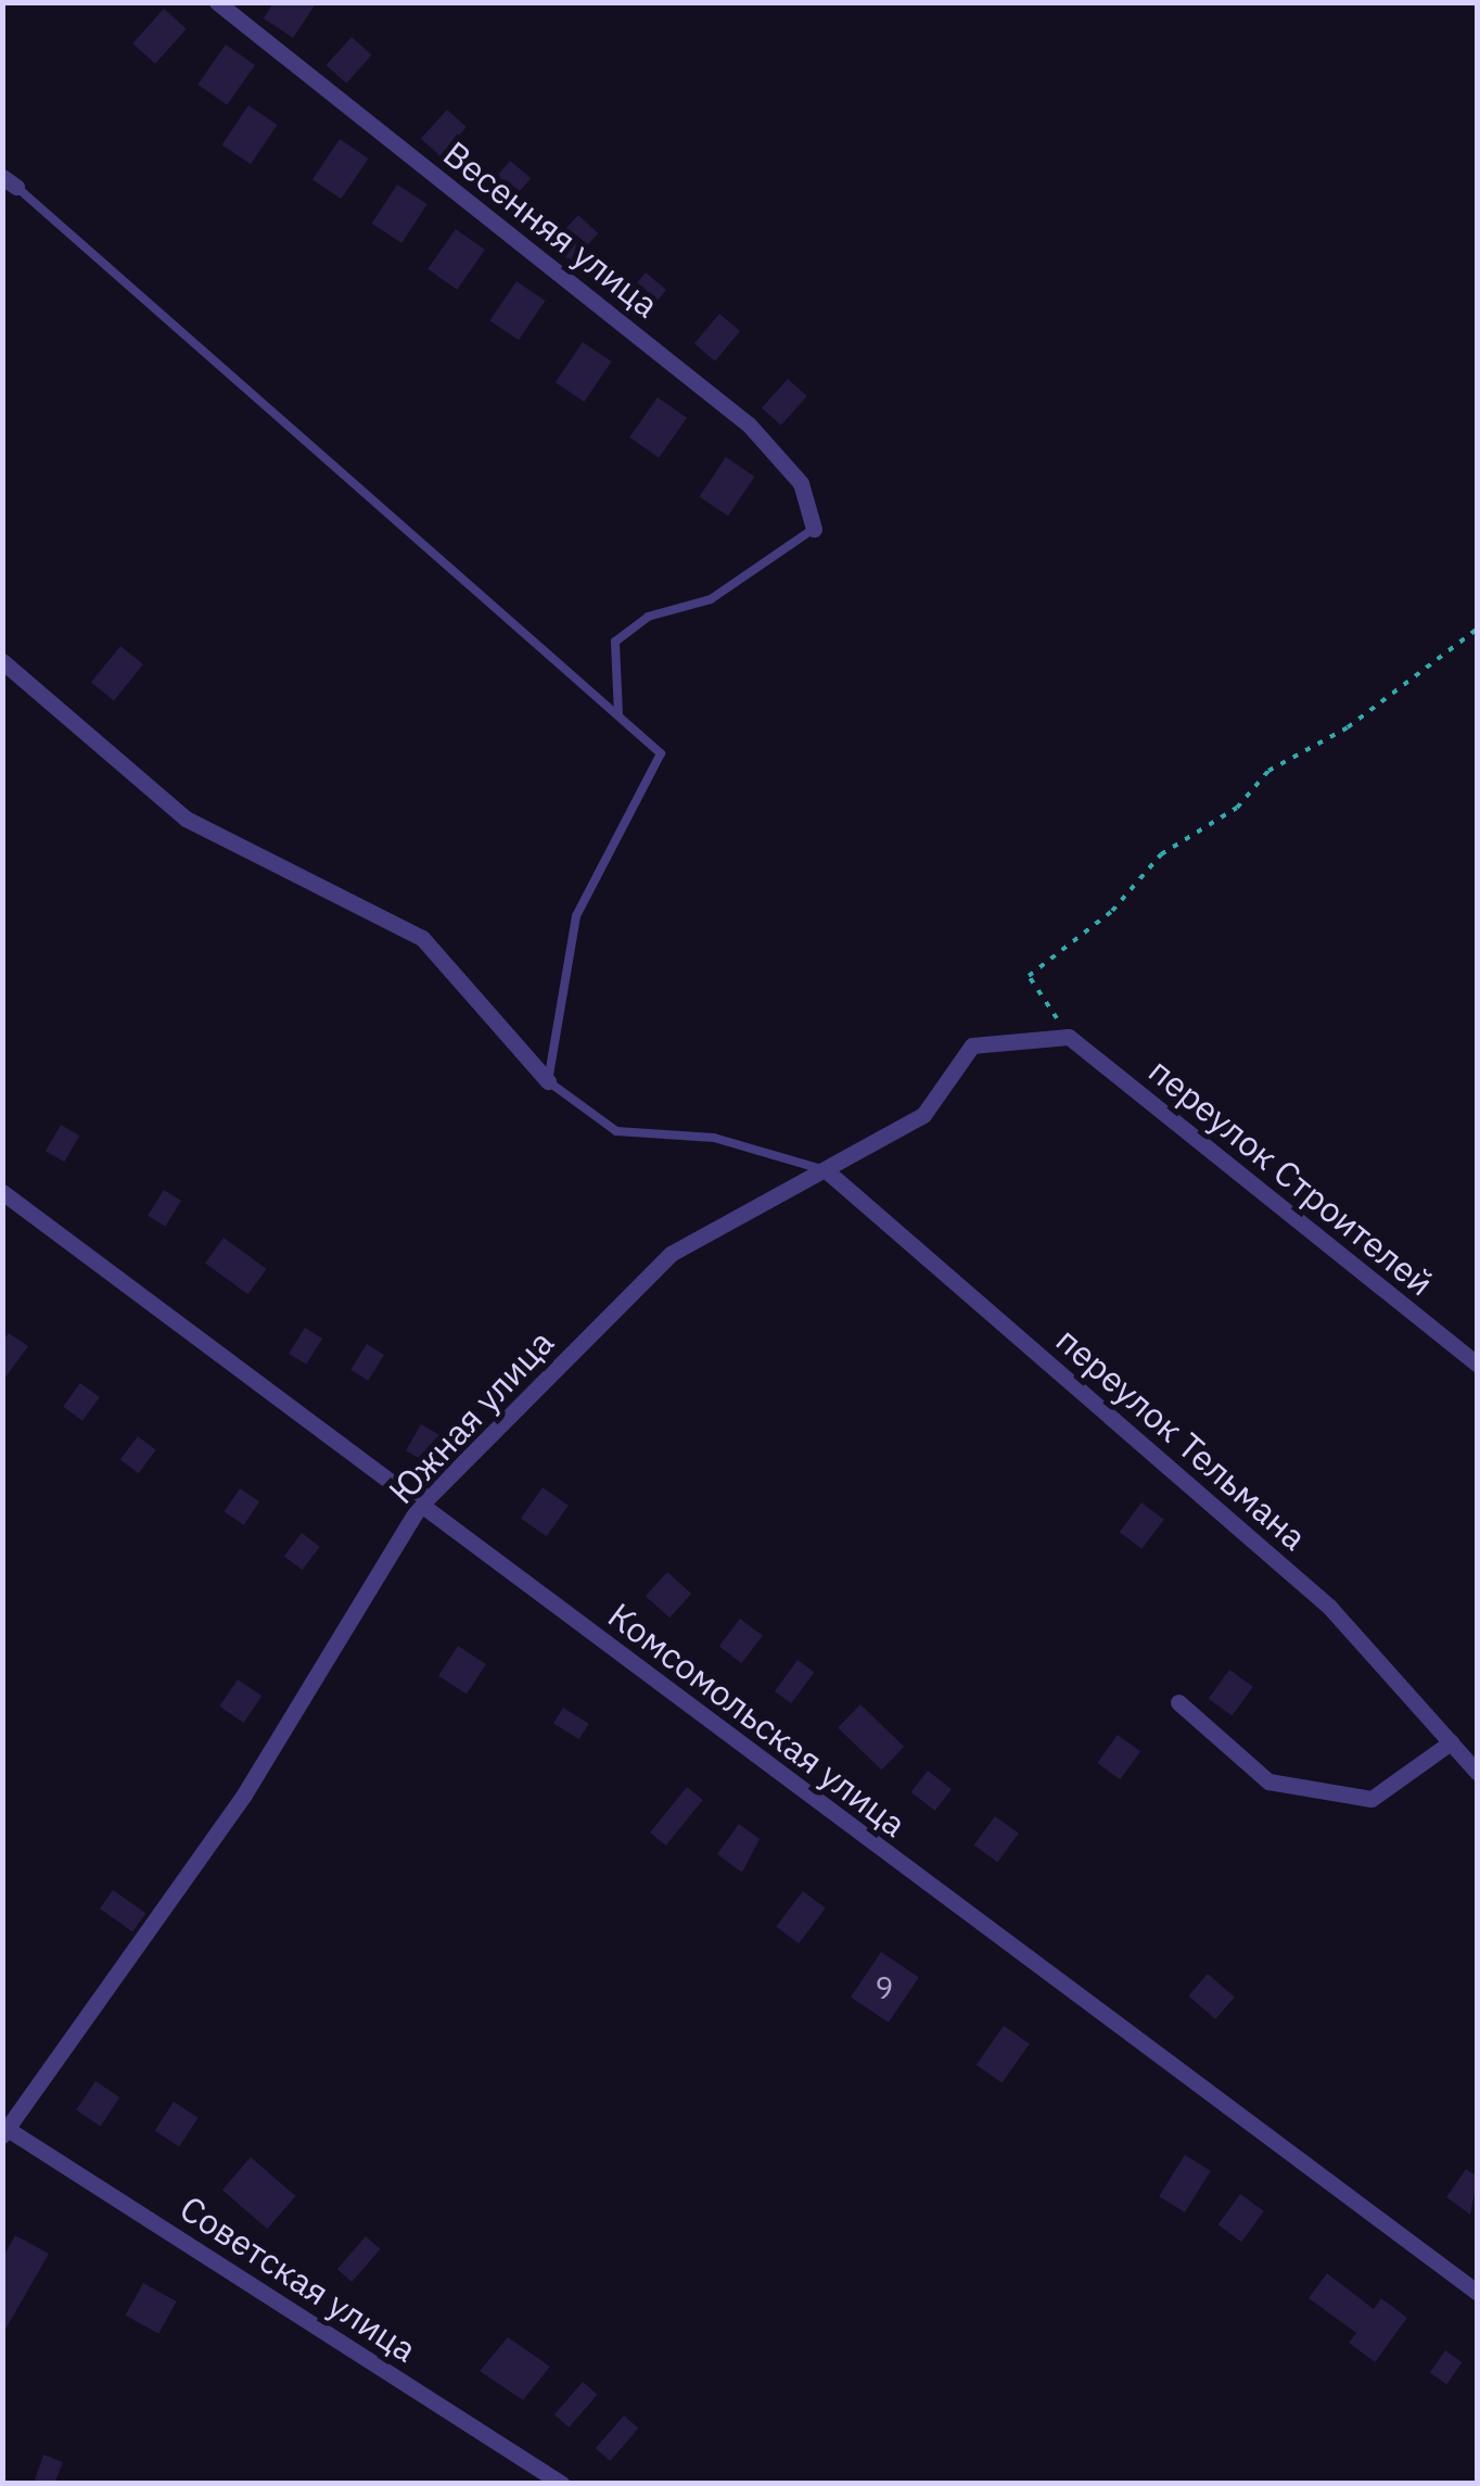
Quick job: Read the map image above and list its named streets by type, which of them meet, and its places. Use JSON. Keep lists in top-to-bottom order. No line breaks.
{"streets":{"street":["Весенняя улица","переулок Строителей","Южная улица","переулок Тельмана","Комсомольская улица","Советская улица"]},"crossings":[["переулок Строителей","Южная улица"],["Южная улица","переулок Тельмана"],["Южная улица","Комсомольская улица"],["Южная улица","Советская улица"]],"house_numbers":["9"]}
